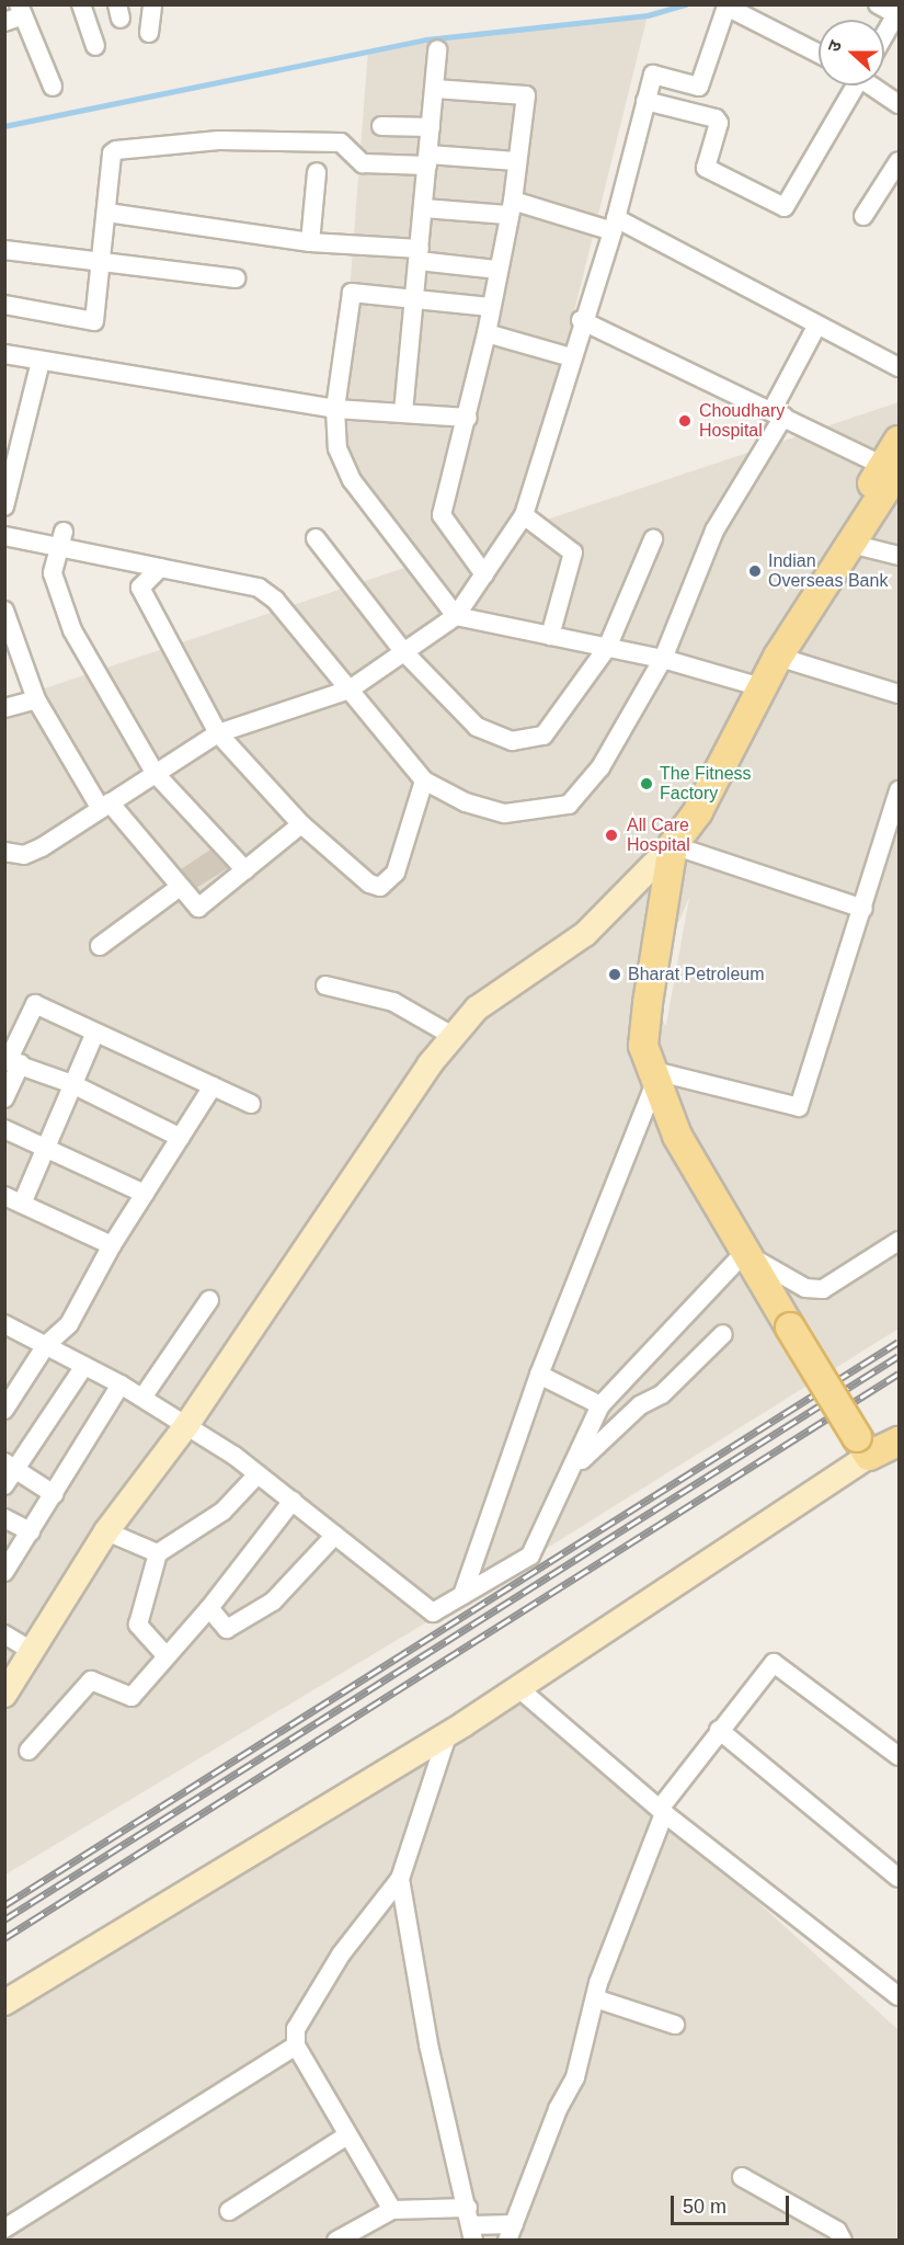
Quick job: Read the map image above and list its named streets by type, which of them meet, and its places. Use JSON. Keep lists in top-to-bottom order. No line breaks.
{"places":["Choudhary Hospital","Indian Overseas Bank","The Fitness Factory","All Care Hospital","Bharat Petroleum"],"scale_bar":"50 m","north":"left"}
